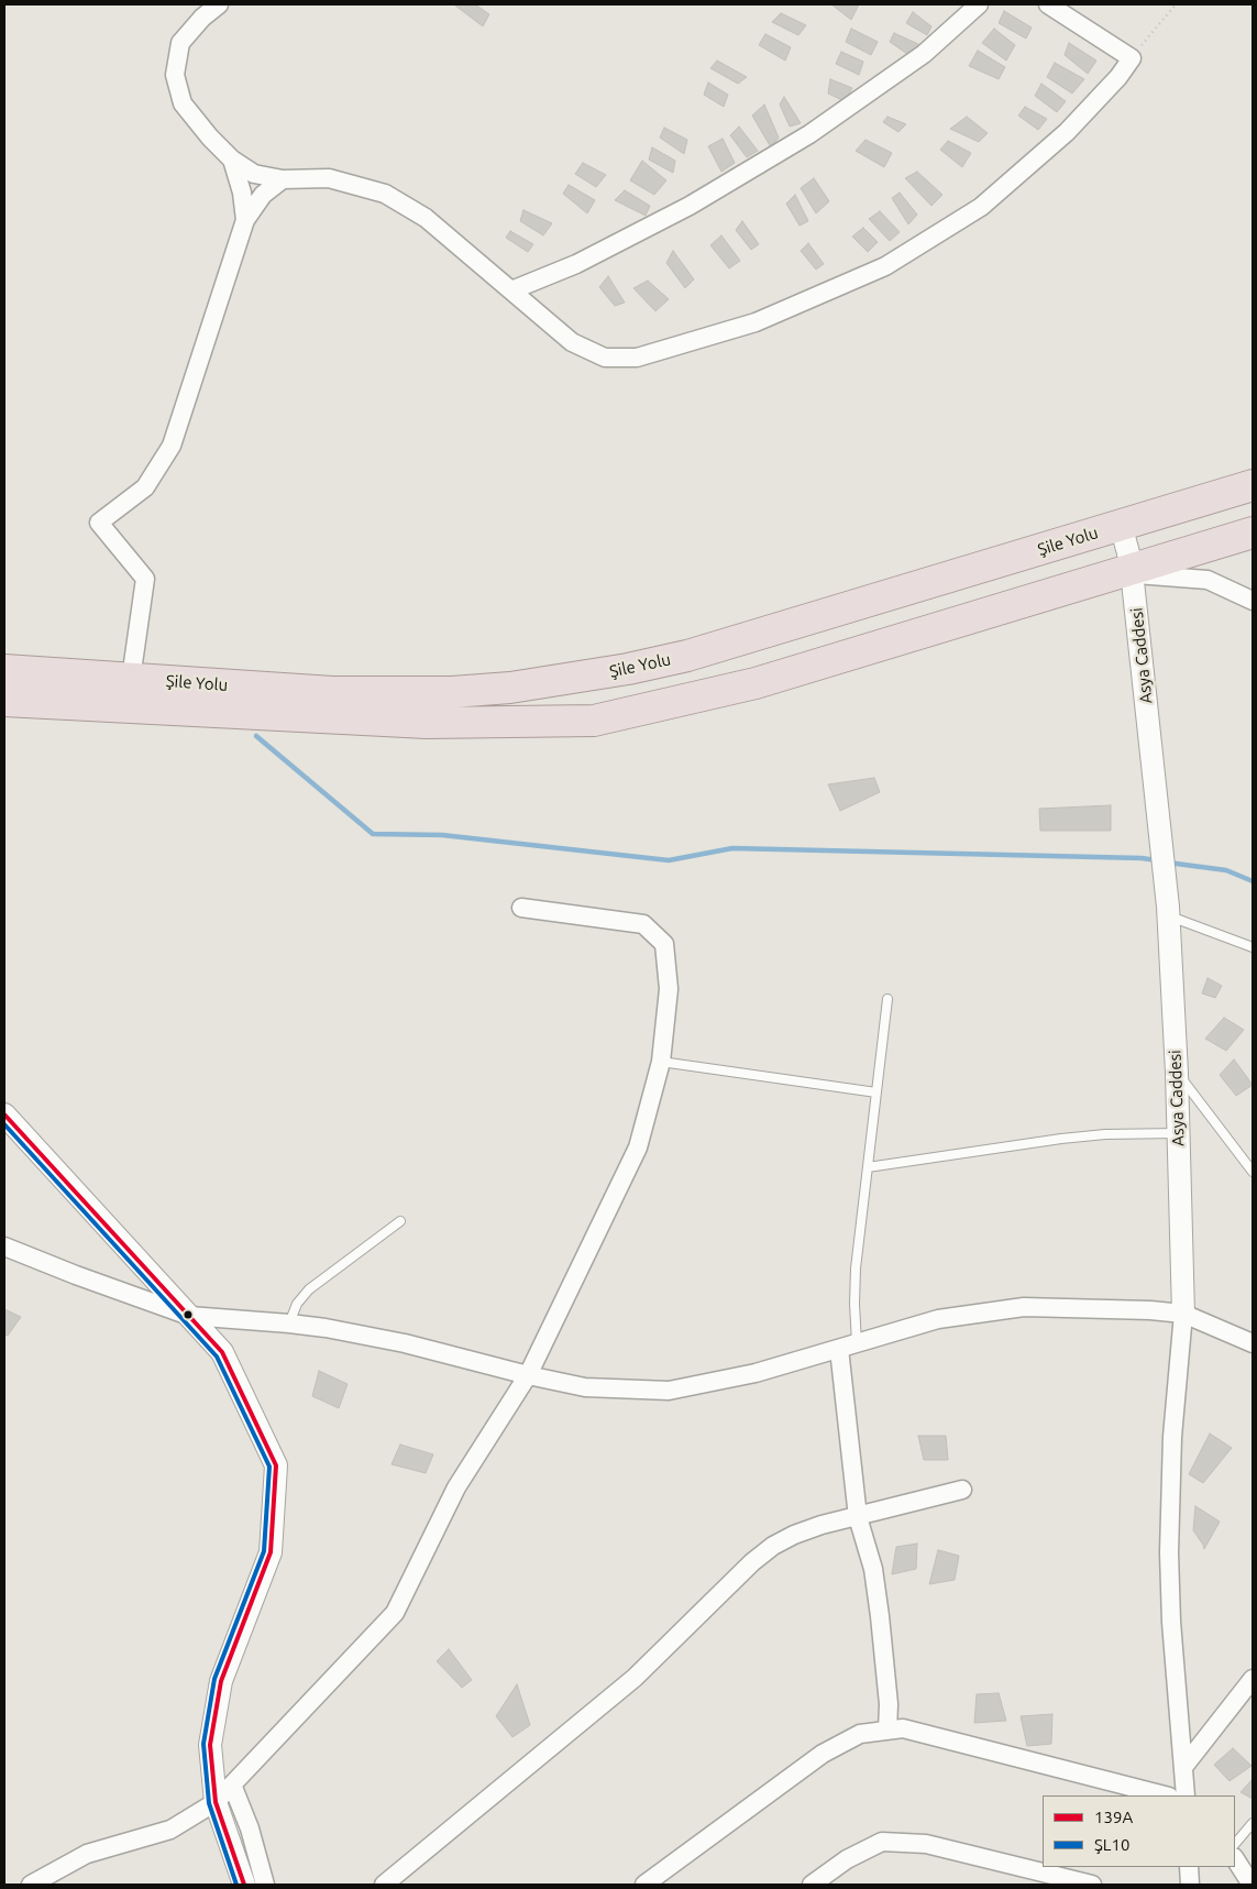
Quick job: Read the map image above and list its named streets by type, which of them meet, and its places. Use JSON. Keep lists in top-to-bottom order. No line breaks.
{"streets":{"highway":["Şile Yolu"],"street":["Asya Caddesi"]},"crossings":[["Şile Yolu","Asya Caddesi"]],"lines":["transit line 139A","transit line ŞL10"],"legend":["139A","ŞL10"]}
